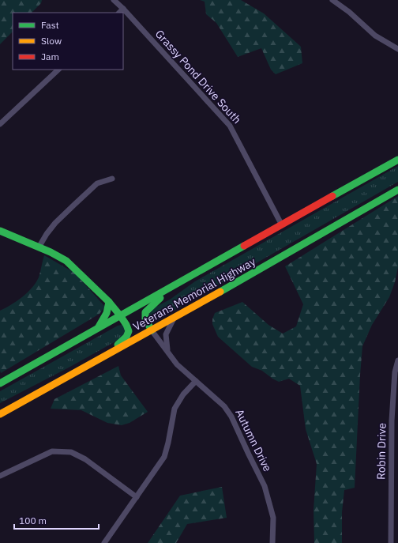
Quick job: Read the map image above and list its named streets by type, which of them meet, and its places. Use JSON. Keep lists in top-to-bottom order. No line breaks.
{"streets":{"main road":["Veterans Memorial Highway"],"street":["Grassy Pond Drive South","Autumn Drive","Robin Drive"]},"crossings":[["Grassy Pond Drive South","Veterans Memorial Highway"],["Veterans Memorial Highway","Autumn Drive"]],"legend":["Fast","Slow","Jam"],"scale_bar":"100 m"}
